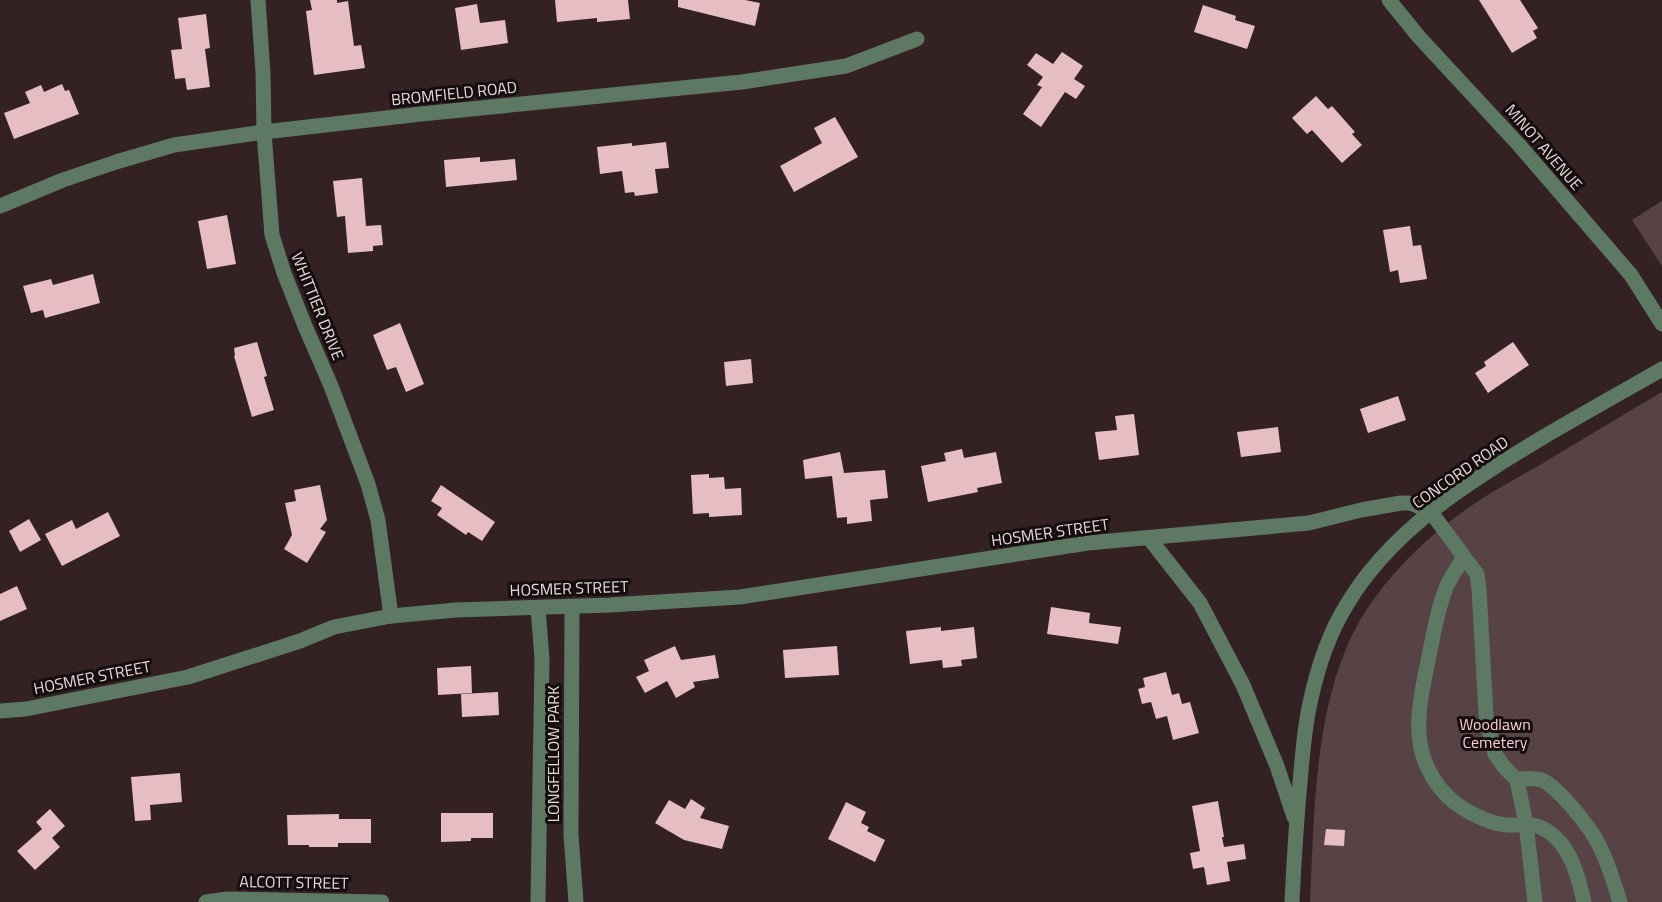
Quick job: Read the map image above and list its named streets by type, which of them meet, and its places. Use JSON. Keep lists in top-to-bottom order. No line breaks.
{"streets":{"street":["BROMFIELD ROAD","MINOT AVENUE","WHITTIER DRIVE","CONCORD ROAD","HOSMER STREET","LONGFELLOW PARK","ALCOTT STREET"]},"crossings":[["BROMFIELD ROAD","WHITTIER DRIVE"],["WHITTIER DRIVE","HOSMER STREET"],["CONCORD ROAD","HOSMER STREET"],["HOSMER STREET","LONGFELLOW PARK"]],"parks":["Woodlawn Cemetery"]}
